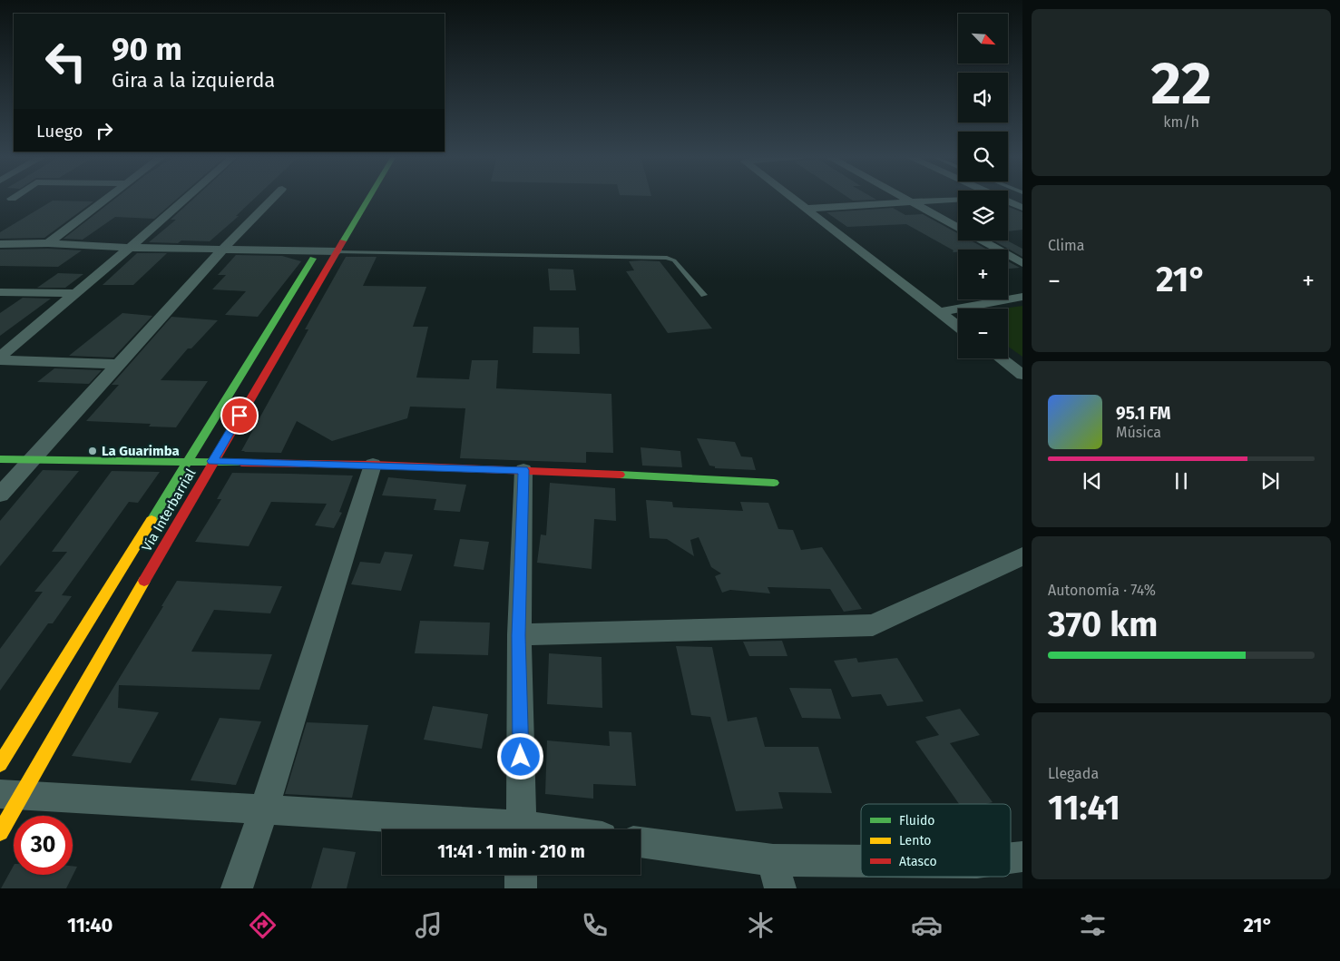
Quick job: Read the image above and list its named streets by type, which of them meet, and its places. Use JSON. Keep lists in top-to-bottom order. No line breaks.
{"streets":{"main road":["Vía Interbarrial"]},"places":["La Guarimba"],"legend":["Fluido","Lento","Atasco"],"north":"bottom right","page":{"tile":[["22","km/h"],"Clima",["Autonomía · 74%","370 km"],["Llegada","11:41"]],"map_buttons":["+","−"],"turn":["90 m","Gira a la izquierda"],"then":"Luego","heat":["−","21°","+"],"song":["95.1 FM","Música"],"limit":"30","trip":"11:41 · 1 min · 210 m","tabs":["11:40","21°"]}}
